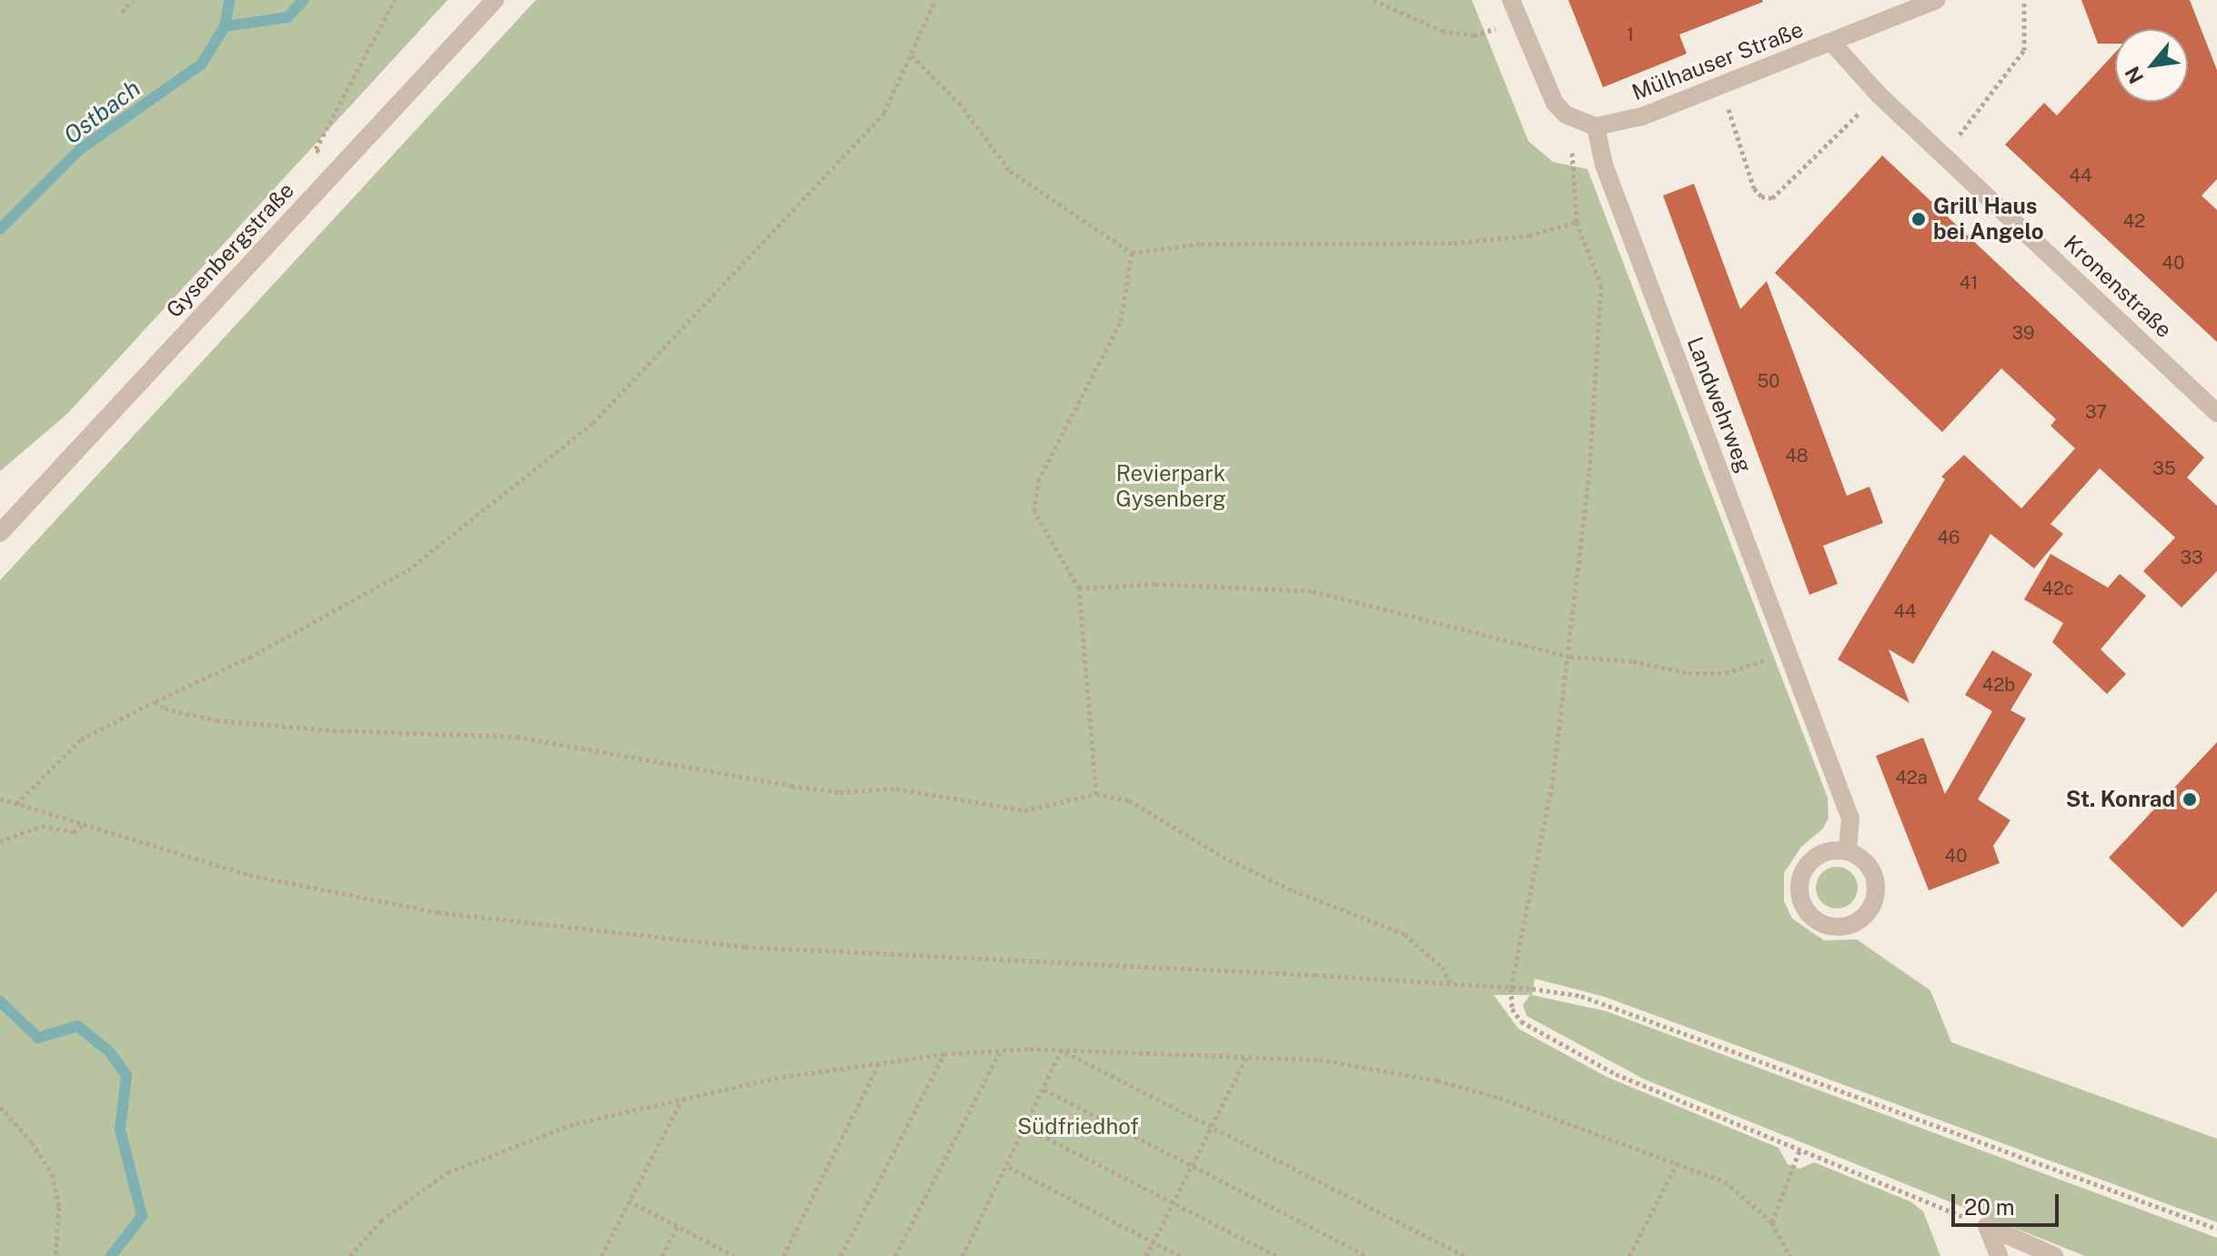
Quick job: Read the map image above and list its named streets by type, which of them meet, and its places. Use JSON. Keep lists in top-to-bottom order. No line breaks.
{"streets":{"street":["Mülhauser Straße","Gysenbergstraße","Kronenstraße","Landwehrweg"]},"crossings":[["Mülhauser Straße","Kronenstraße"],["Mülhauser Straße","Landwehrweg"]],"water":["Ostbach"],"parks":["Revierpark Gysenberg","Südfriedhof"],"places":["Grill Haus bei Angelo","St. Konrad"],"house_numbers":["1","44","42","40","41","39","50","37","48","35","46","33","42c","44","42b","42a","40"],"scale_bar":"20 m","north":"bottom left"}
